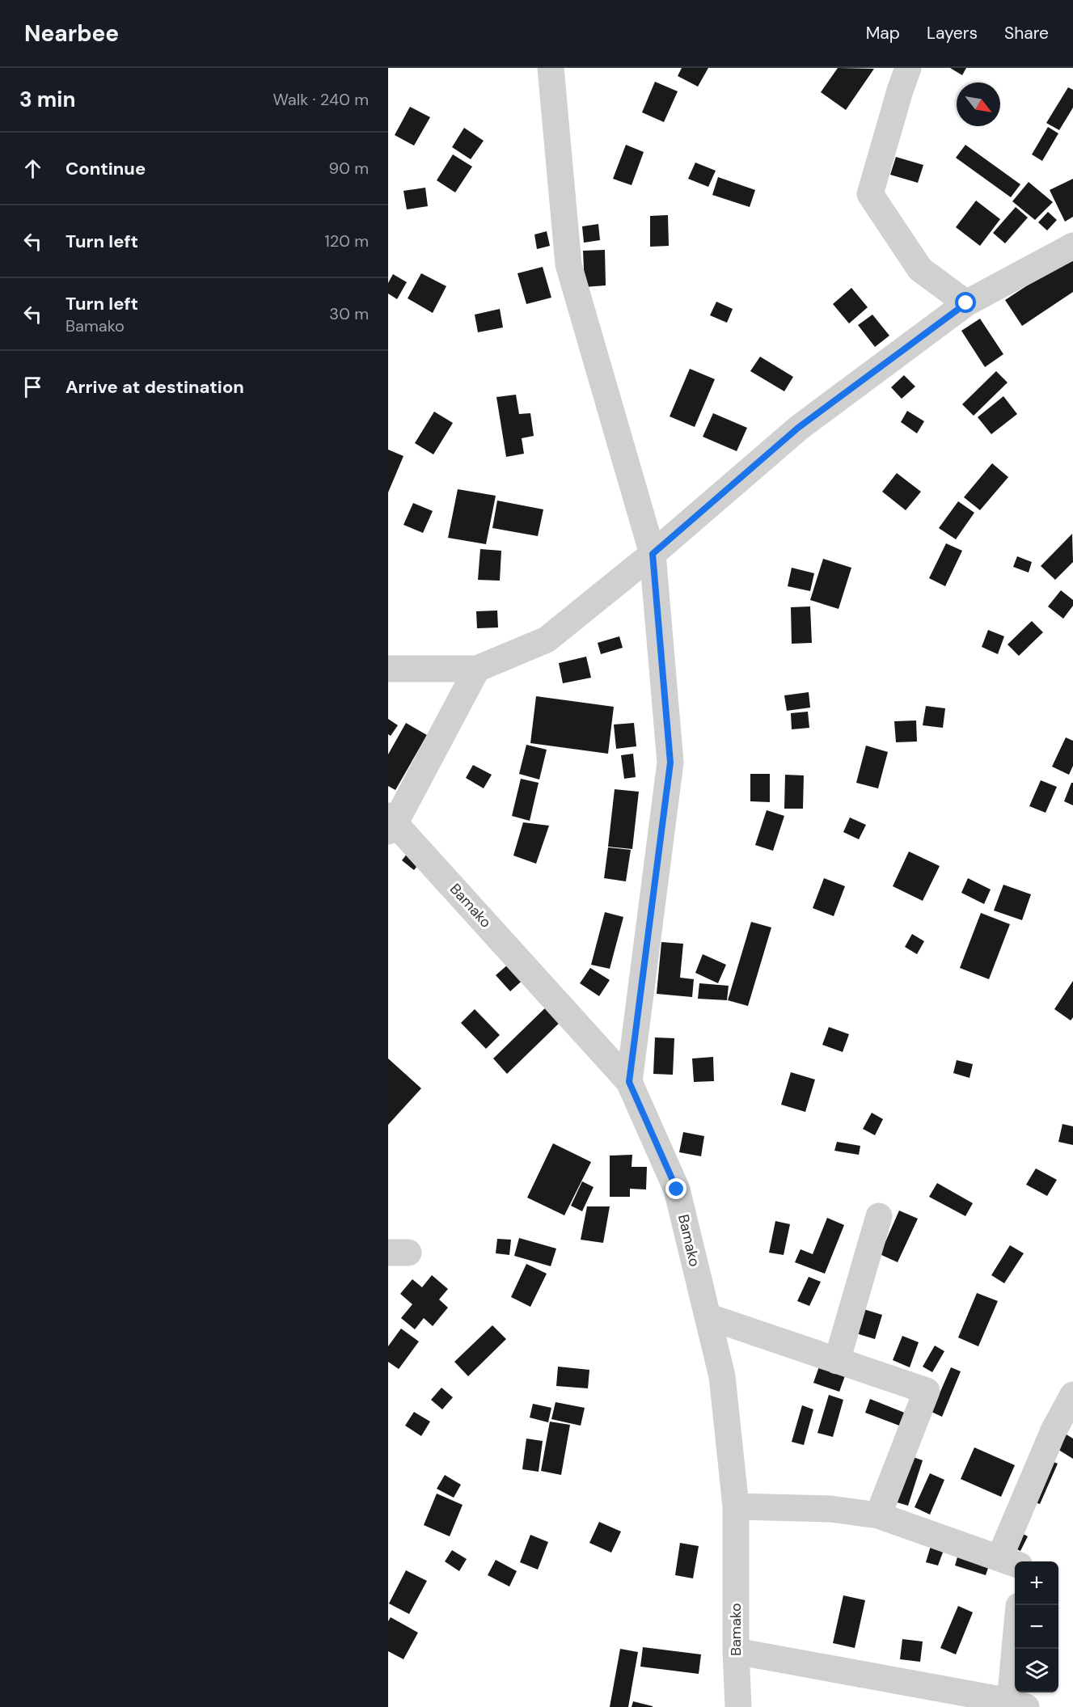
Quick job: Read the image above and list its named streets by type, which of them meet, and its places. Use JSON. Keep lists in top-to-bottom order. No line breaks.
{"streets":{"street":["Bamako"]},"north":"bottom right","page":{"header":"Nearbee","nav":["Map","Layers","Share"],"heading":["3 min","Walk · 240 m"],"list":[["Continue","90 m"],["Turn left","120 m"],["Turn left","Bamako","30 m"],"Arrive at destination"],"map_buttons":["+","−"]}}
